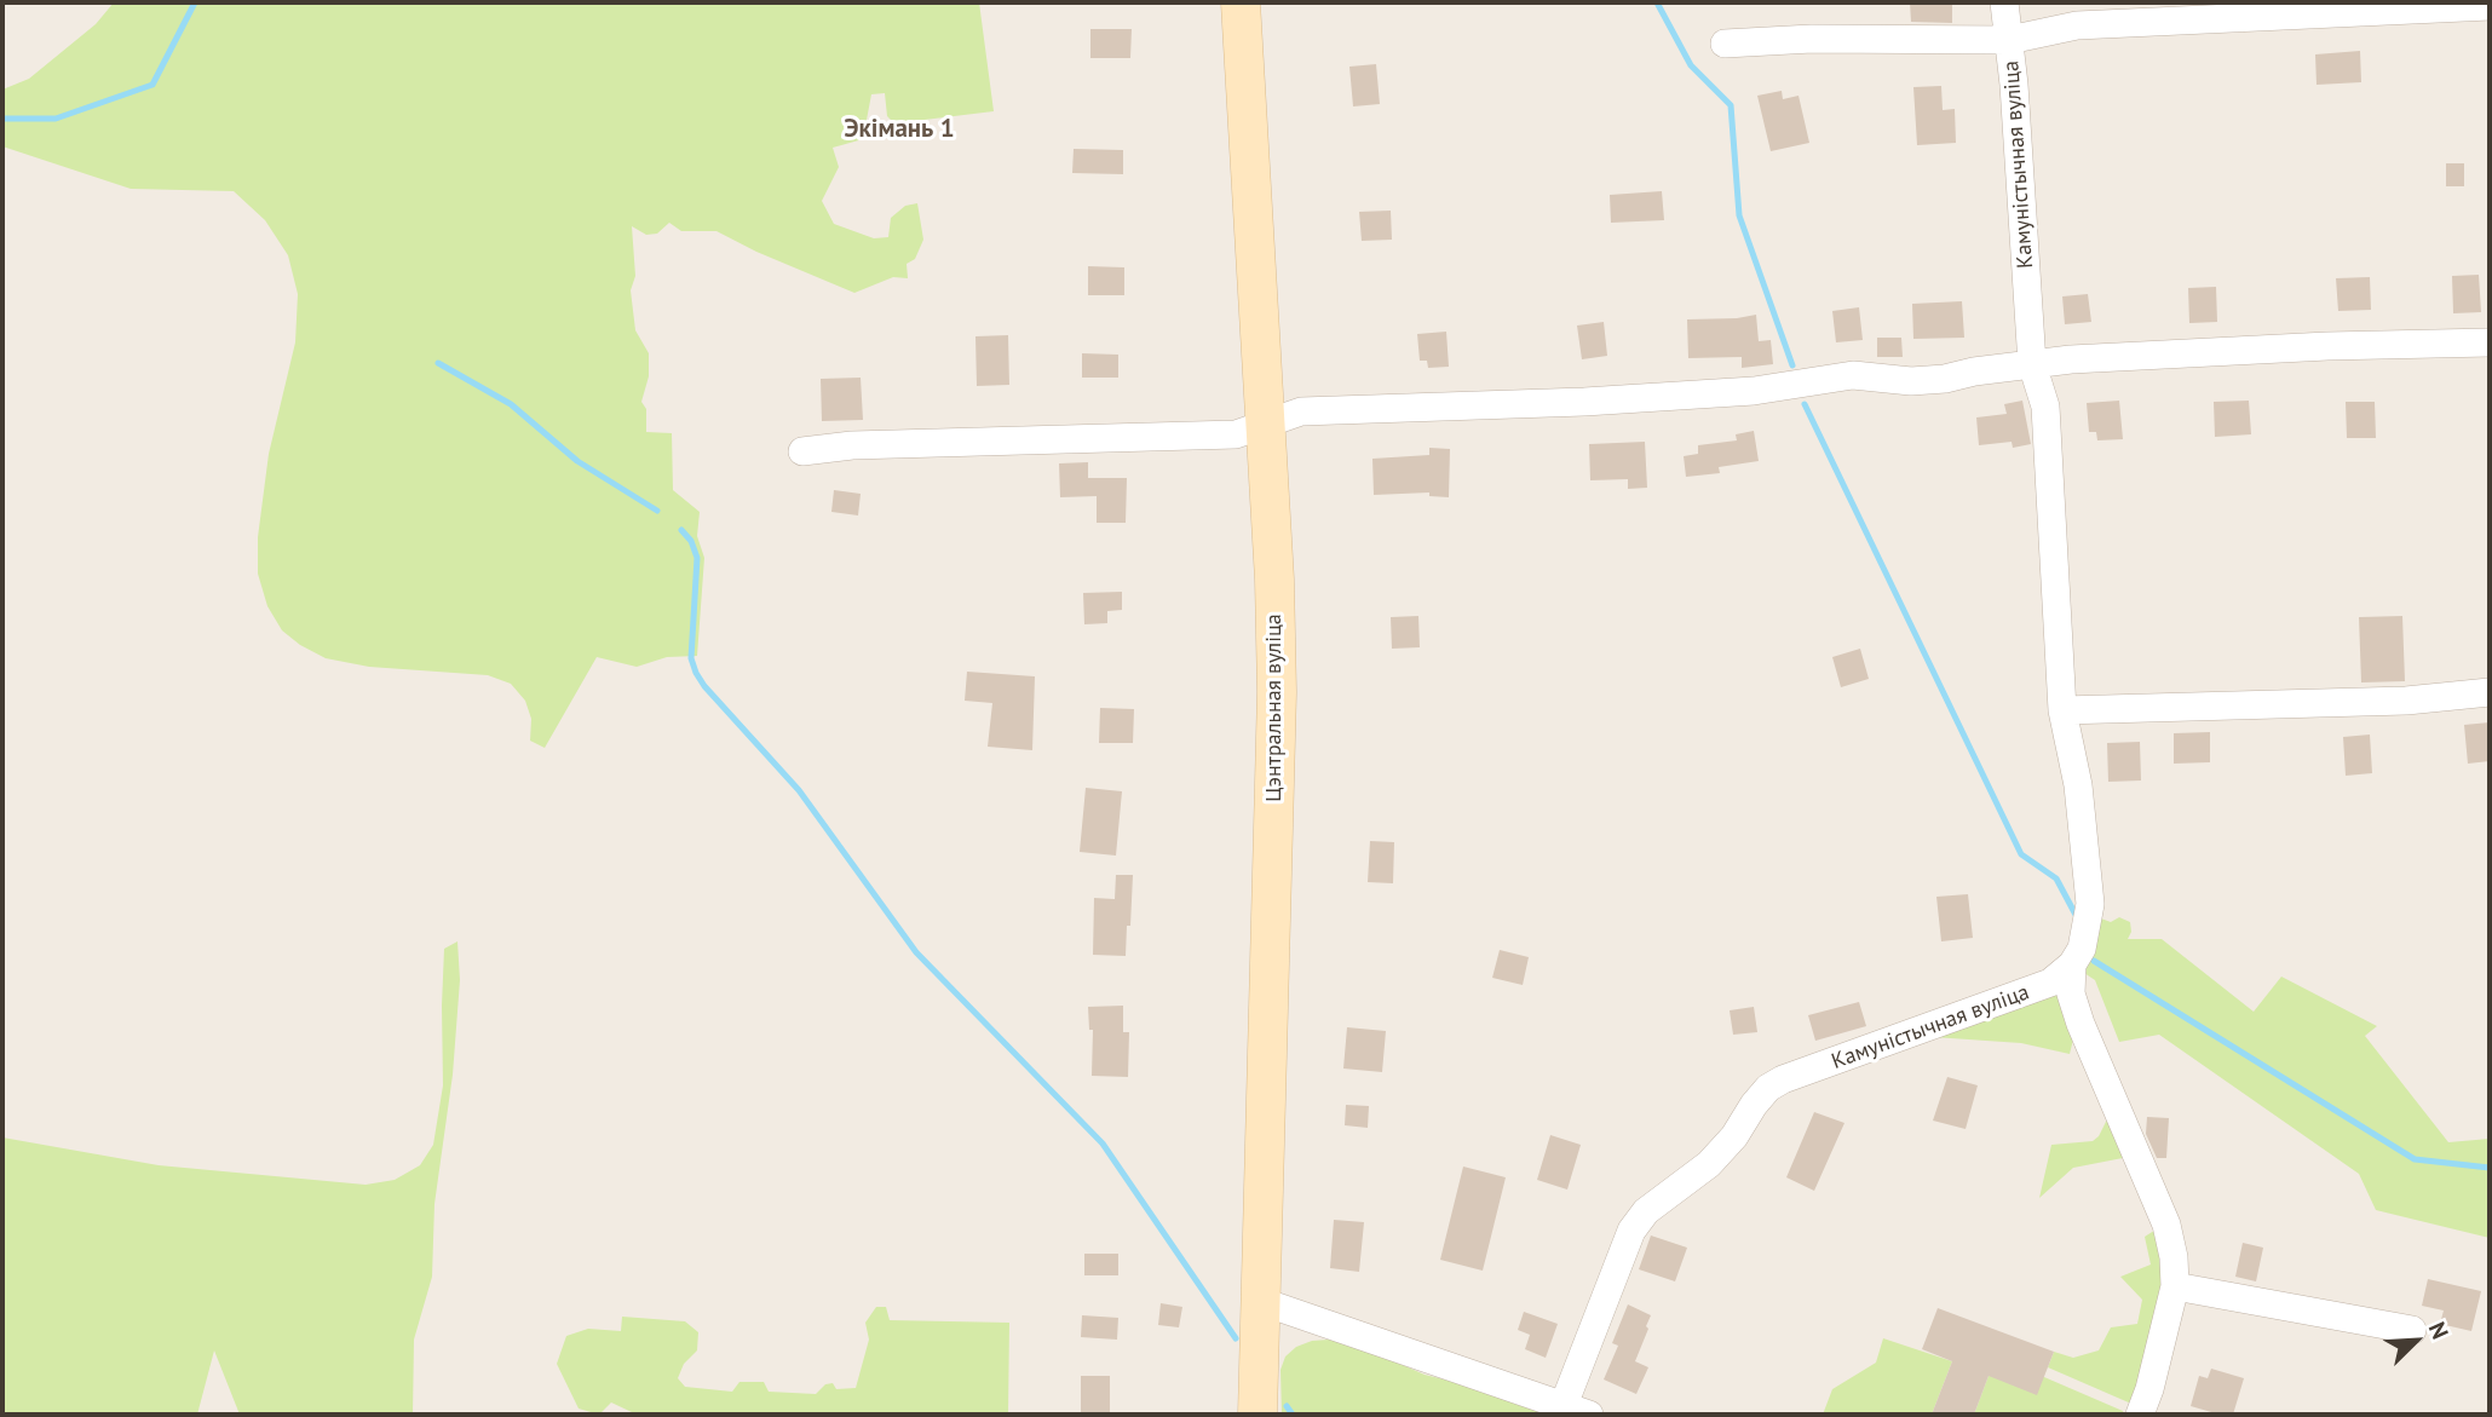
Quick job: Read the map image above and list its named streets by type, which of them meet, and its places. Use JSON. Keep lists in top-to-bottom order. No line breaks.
{"streets":{"main road":["Цэнтральная вуліца"],"street":["Камуністычная вуліца"]},"crossings":[["Камуністычная вуліца","Цэнтральная вуліца"]],"districts":["Экімань 1"],"north":"top right"}
